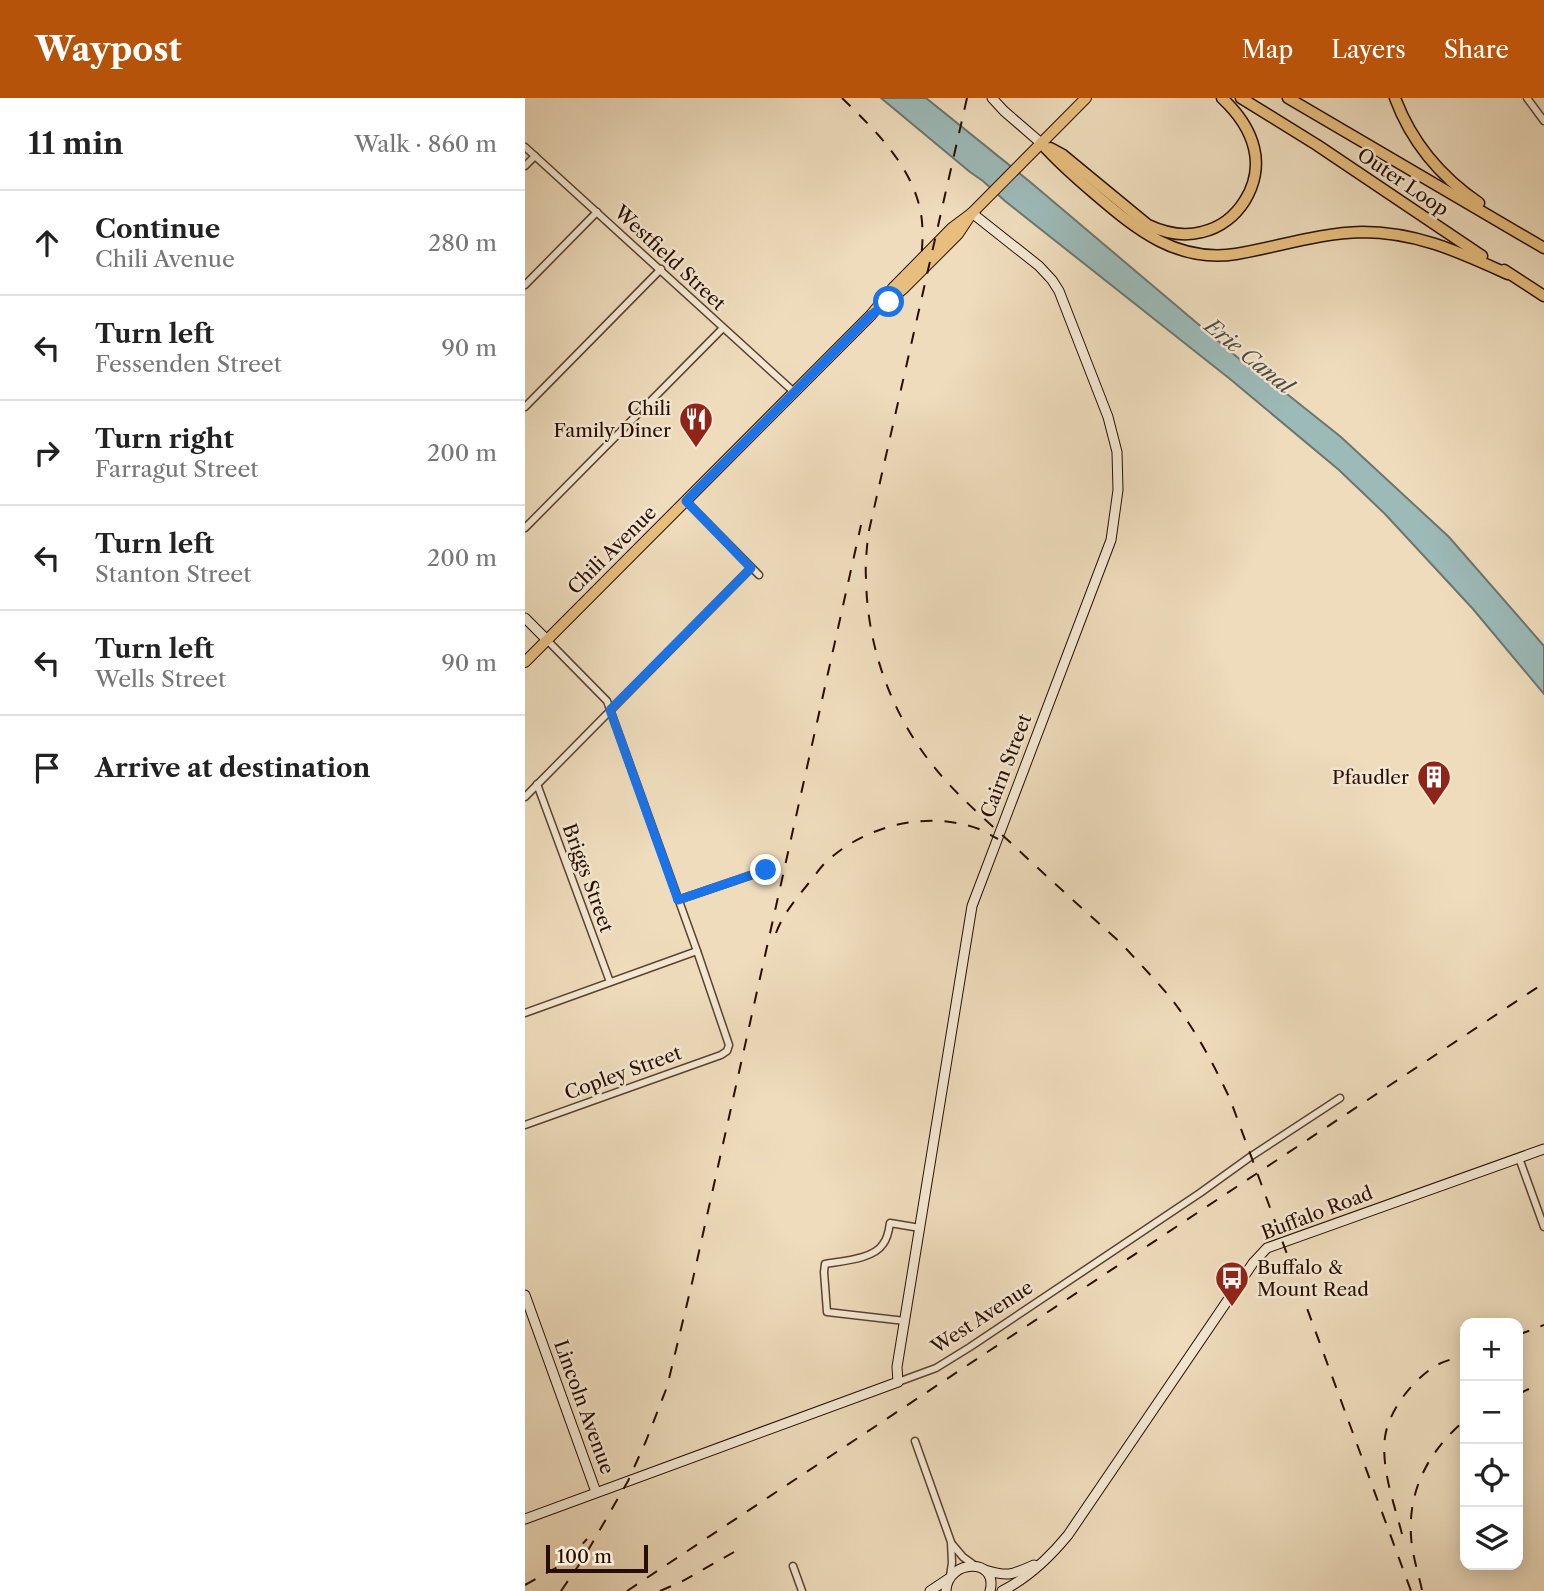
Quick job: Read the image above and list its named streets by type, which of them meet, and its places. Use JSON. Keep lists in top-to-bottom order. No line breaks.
{"streets":{"highway":["Outer Loop"],"main road":["Chili Avenue"],"street":["Westfield Street","Cairn Street","Briggs Street","Copley Street","Buffalo Road","West Avenue","Lincoln Avenue"]},"crossings":[["Westfield Street","Chili Avenue"],["Chili Avenue","Cairn Street"],["Cairn Street","West Avenue"],["West Avenue","Lincoln Avenue"]],"water":["Erie Canal"],"places":{"restaurant":["Chili Family Diner"],"building":["Pfaudler"],"bus stop":["Buffalo & Mount Read"]},"scale_bar":"100 m","page":{"header":"Waypost","nav":["Map","Layers","Share"],"heading":["11 min","Walk · 860 m"],"list":[["Continue","Chili Avenue","280 m"],["Turn left","Fessenden Street","90 m"],["Turn right","Farragut Street","200 m"],["Turn left","Stanton Street","200 m"],["Turn left","Wells Street","90 m"],"Arrive at destination"],"map_buttons":["+","−"],"scale":"100 m"}}
